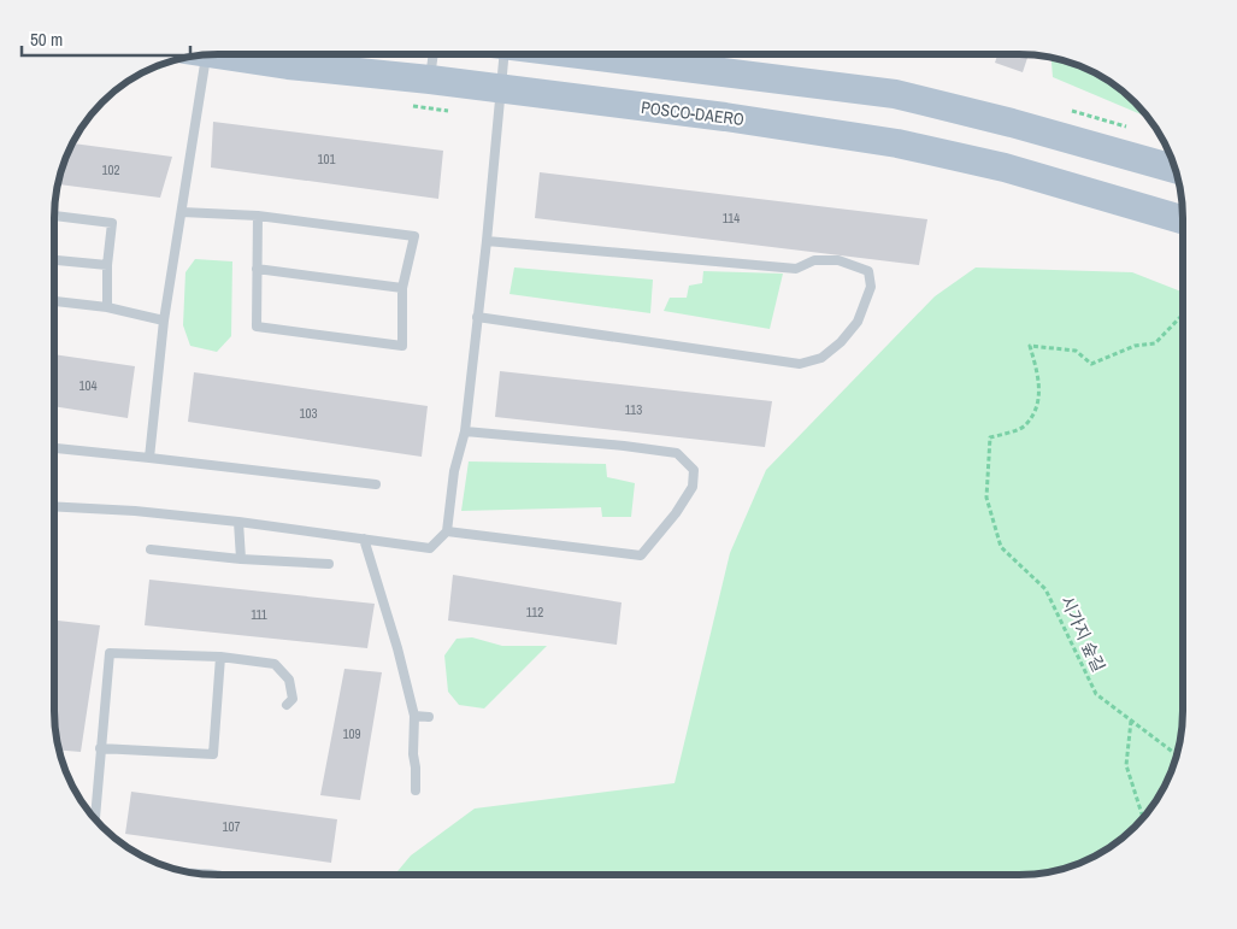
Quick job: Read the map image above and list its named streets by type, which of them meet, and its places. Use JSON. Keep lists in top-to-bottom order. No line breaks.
{"streets":{"main road":["POSCO-DAERO"],"path":["시가지 숲길"]},"house_numbers":["101","102","114","104","113","103","112","111","109","107"],"scale_bar":"50 m"}
